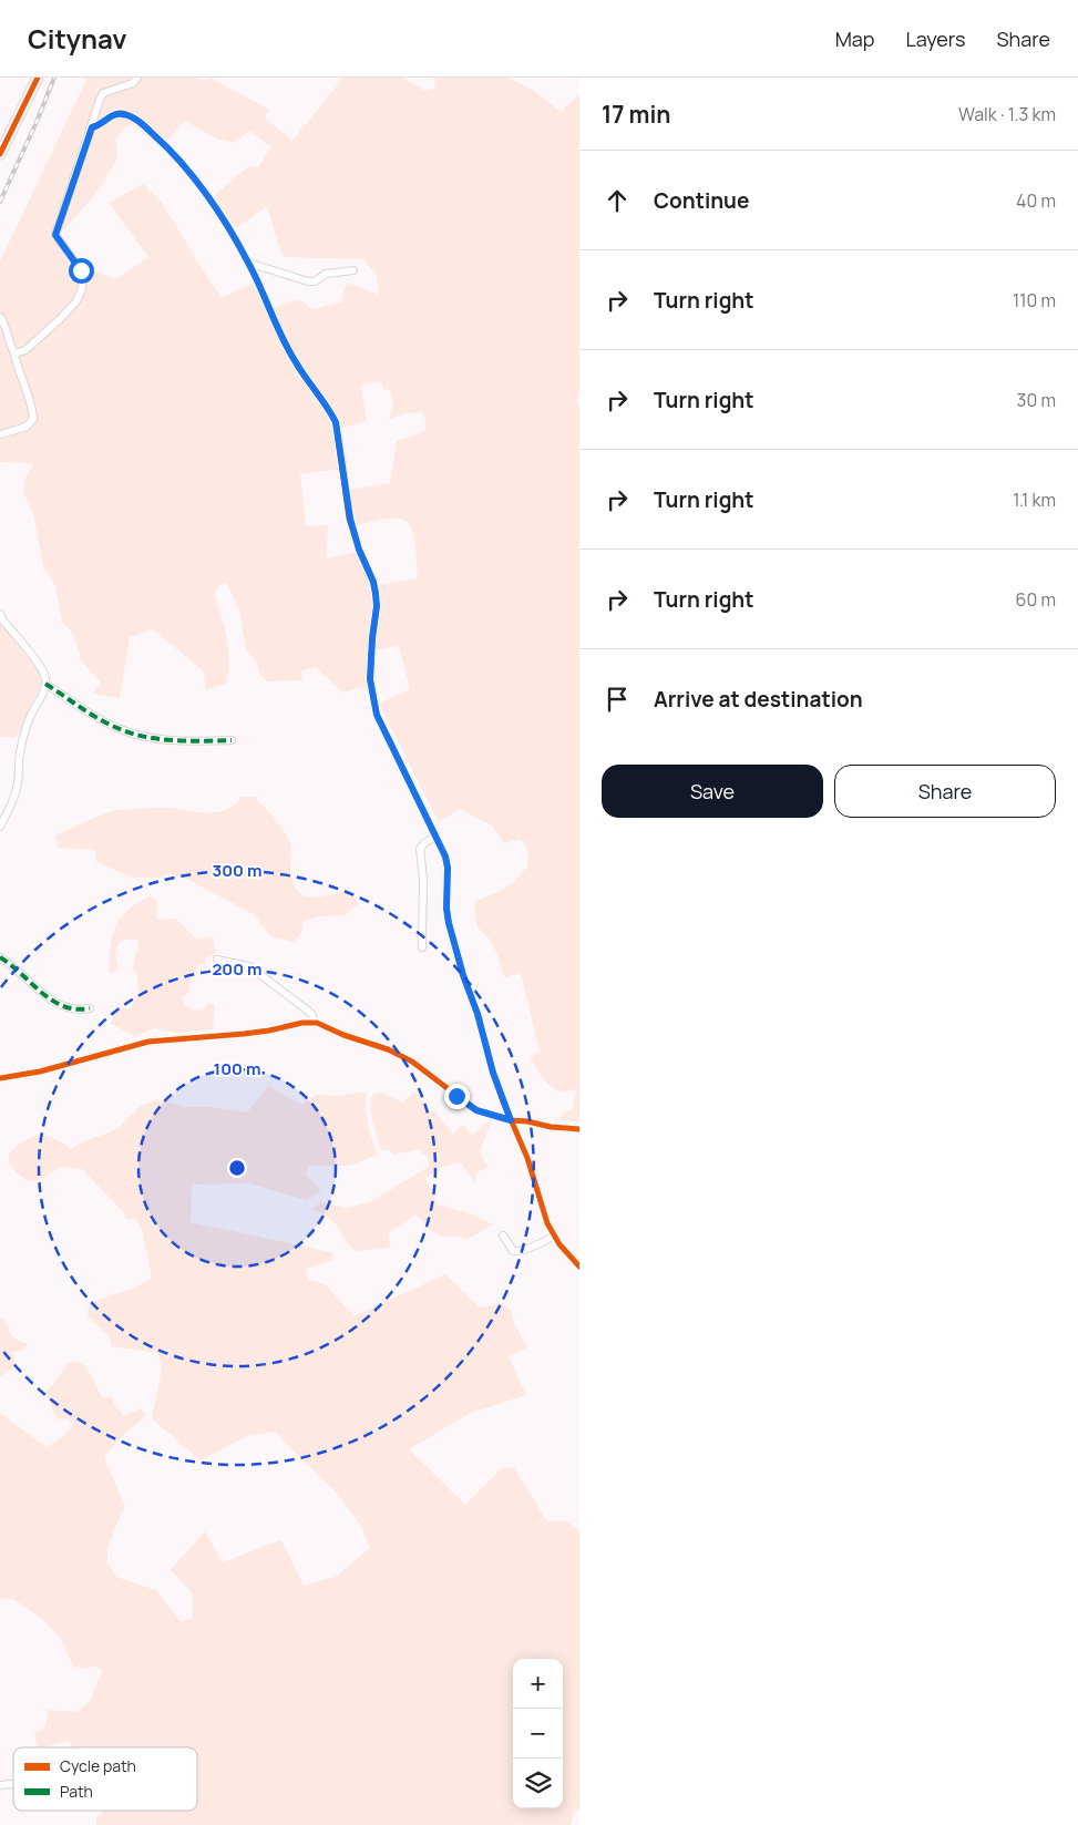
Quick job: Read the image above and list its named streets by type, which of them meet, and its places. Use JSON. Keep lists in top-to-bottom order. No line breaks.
{"legend":["Cycle path","Path"],"page":{"header":"Citynav","nav":["Map","Layers","Share"],"heading":["17 min","Walk · 1.3 km"],"list":[["Continue","40 m"],["Turn right","110 m"],["Turn right","30 m"],["Turn right","1.1 km"],["Turn right","60 m"],"Arrive at destination"],"buttons":["Save","Share"],"map_buttons":["+","−"]},"rings":["300 m","200 m","100 m"]}
